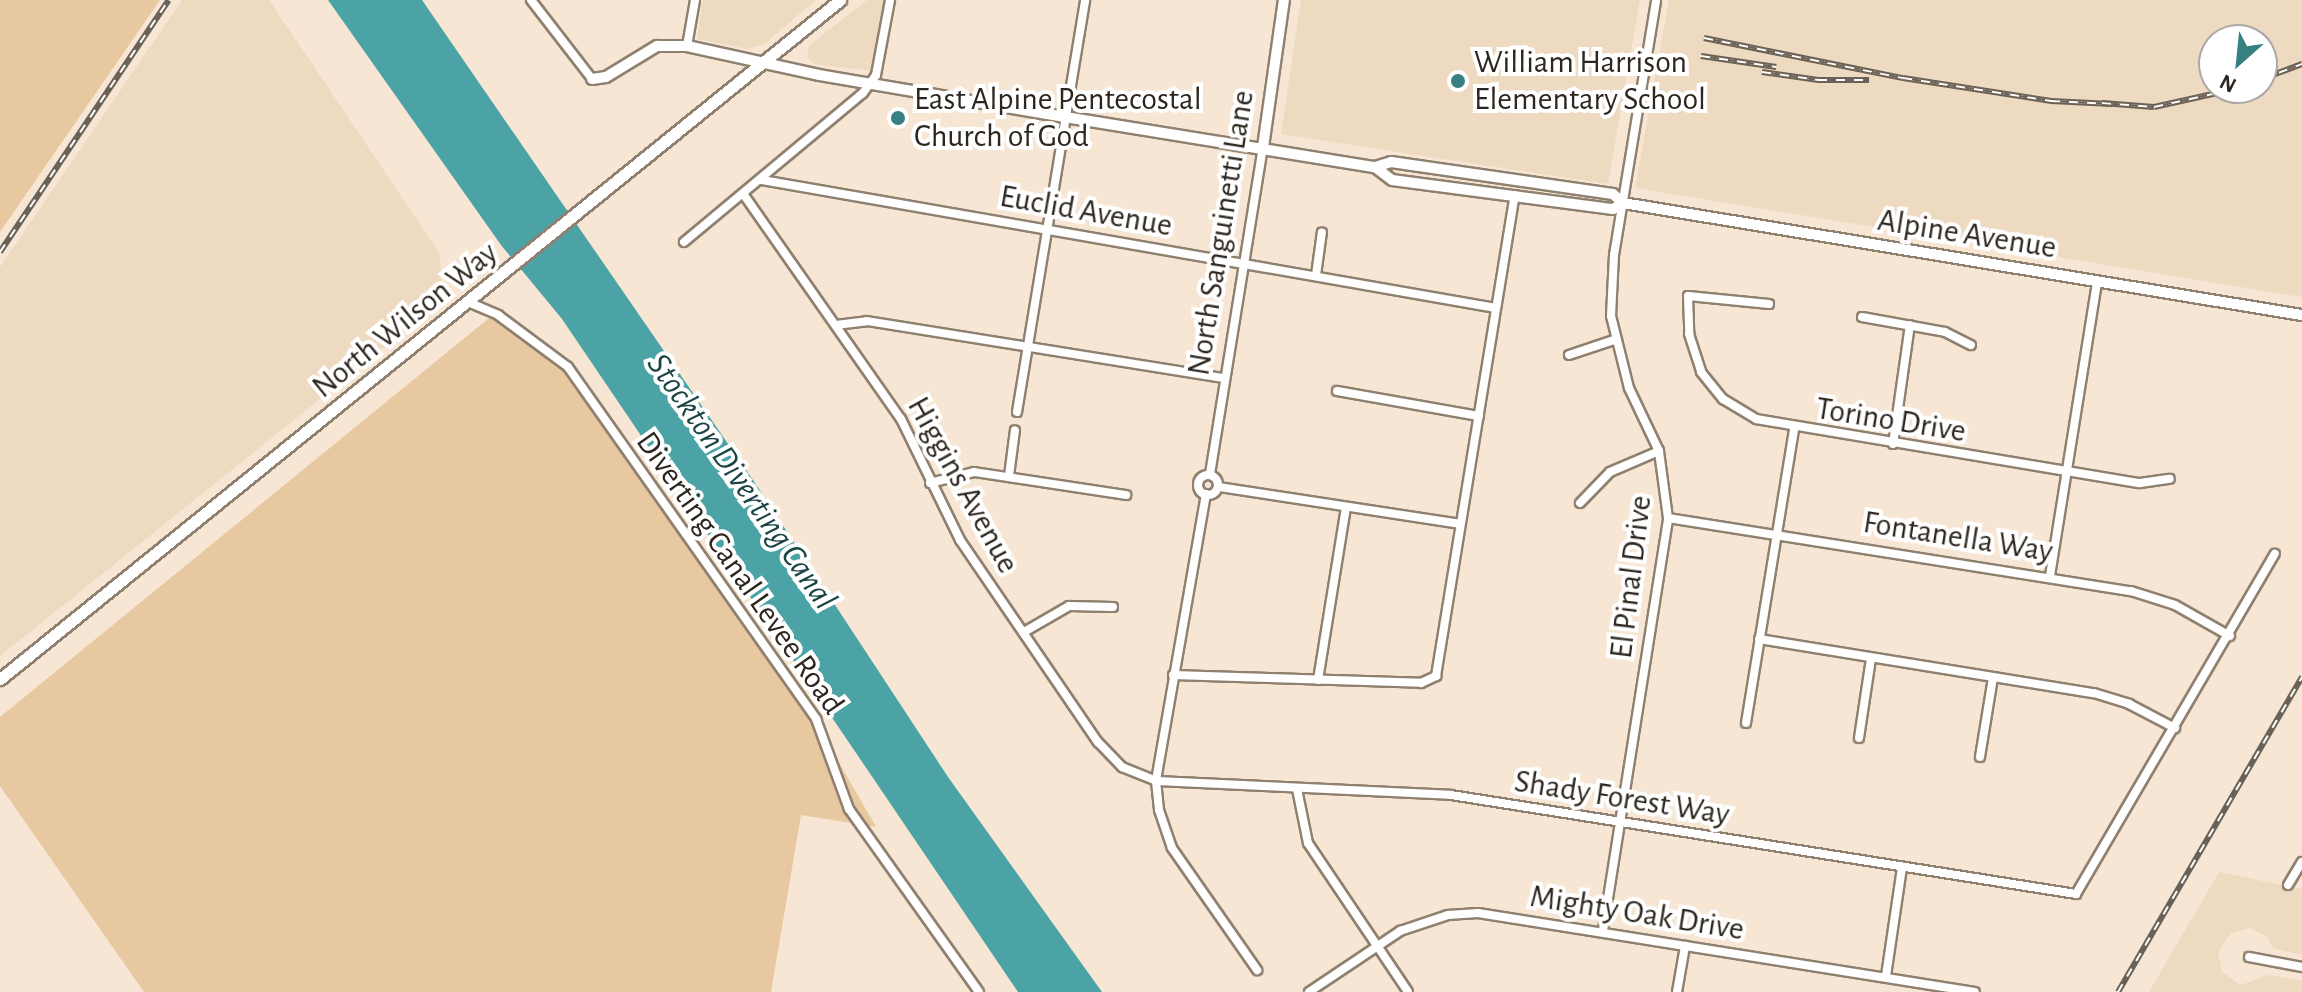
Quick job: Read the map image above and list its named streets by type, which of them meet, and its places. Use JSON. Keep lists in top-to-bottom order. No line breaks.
{"streets":{"main road":["North Wilson Way"],"street":["Euclid Avenue","North Sanguinetti Lane","Alpine Avenue","Torino Drive","Higgins Avenue","Fontanella Way","Diverting Canal Levee Road","El Pinal Drive","Shady Forest Way","Mighty Oak Drive"]},"crossings":[["Euclid Avenue","North Sanguinetti Lane"],["North Sanguinetti Lane","Alpine Avenue"],["Alpine Avenue","North Wilson Way"],["Alpine Avenue","El Pinal Drive"],["North Wilson Way","Diverting Canal Levee Road"],["Higgins Avenue","Shady Forest Way"],["Fontanella Way","El Pinal Drive"],["El Pinal Drive","Shady Forest Way"],["El Pinal Drive","Mighty Oak Drive"]],"water":["Stockton Diverting Canal"],"places":["William Harrison Elementary School","East Alpine Pentecostal Church of God"],"north":"bottom left"}
